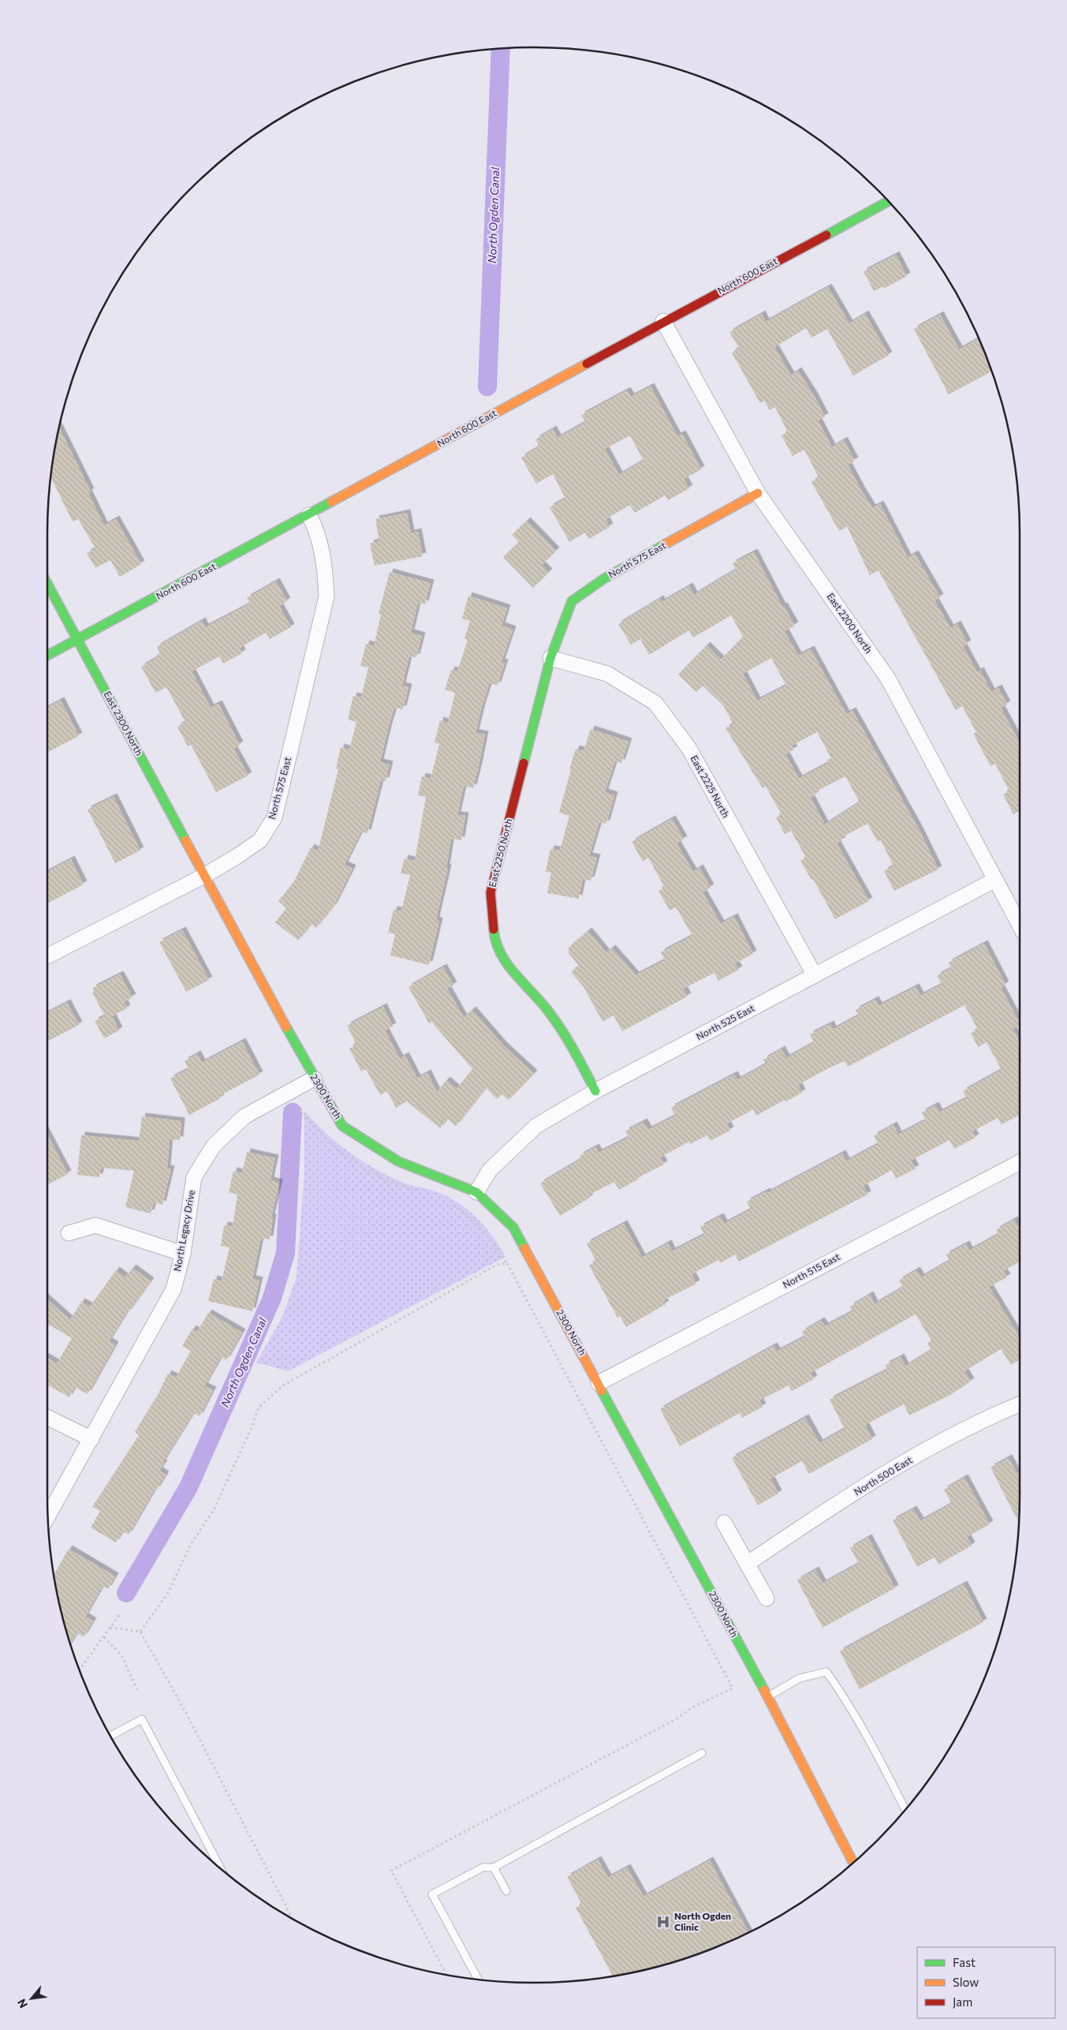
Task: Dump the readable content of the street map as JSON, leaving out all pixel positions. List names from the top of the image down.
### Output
{
  "streets": {
    "street": [
      "North 600 East",
      "North 575 East",
      "East 2200 North",
      "East 2300 North",
      "East 2225 North",
      "East 2250 North",
      "North 525 East",
      "2300 North",
      "North Legacy Drive",
      "North 515 East",
      "North 500 East"
    ]
  },
  "crossings": [
    ["North 600 East", "North 575 East"],
    ["North 600 East", "East 2200 North"],
    ["North 600 East", "East 2300 North"],
    ["North 575 East", "East 2200 North"],
    ["North 575 East", "East 2300 North"],
    ["North 575 East", "East 2225 North"],
    ["North 575 East", "East 2250 North"],
    ["North 575 East", "2300 North"],
    ["East 2200 North", "North 525 East"],
    ["East 2300 North", "2300 North"],
    ["East 2225 North", "East 2250 North"],
    ["East 2225 North", "North 525 East"],
    ["East 2250 North", "North 525 East"],
    ["North 525 East", "2300 North"],
    ["2300 North", "North Legacy Drive"],
    ["2300 North", "North 515 East"]
  ],
  "water": ["North Ogden Canal"],
  "places": {
    "hospital": ["North Ogden Clinic"]
  },
  "legend": ["Fast", "Slow", "Jam"],
  "north": "bottom left"
}
